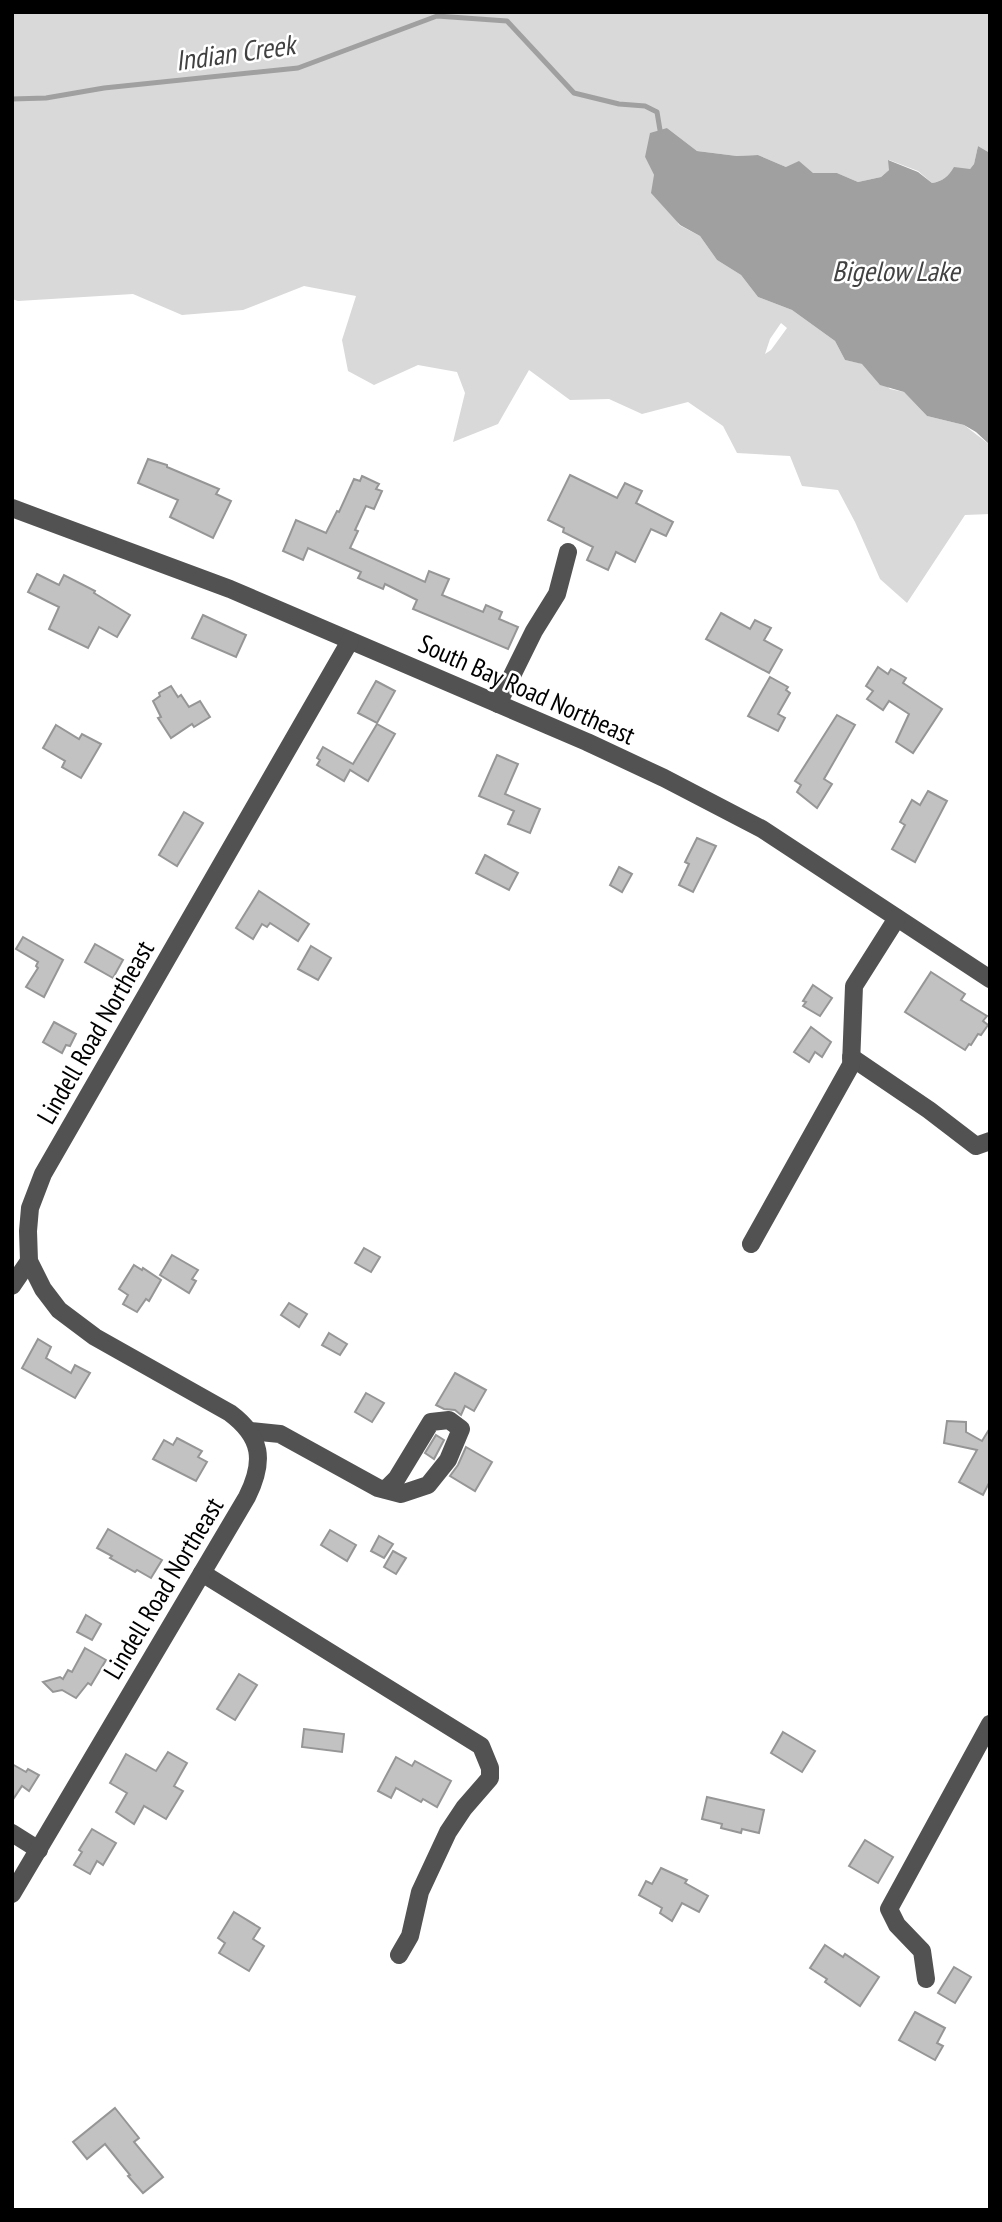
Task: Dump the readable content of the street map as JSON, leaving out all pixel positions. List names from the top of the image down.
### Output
{
  "streets": {
    "street": ["South Bay Road Northeast", "Lindell Road Northeast"]
  },
  "crossings": [
    ["South Bay Road Northeast", "Lindell Road Northeast"]
  ],
  "water": ["Indian Creek", "Bigelow Lake"]
}
